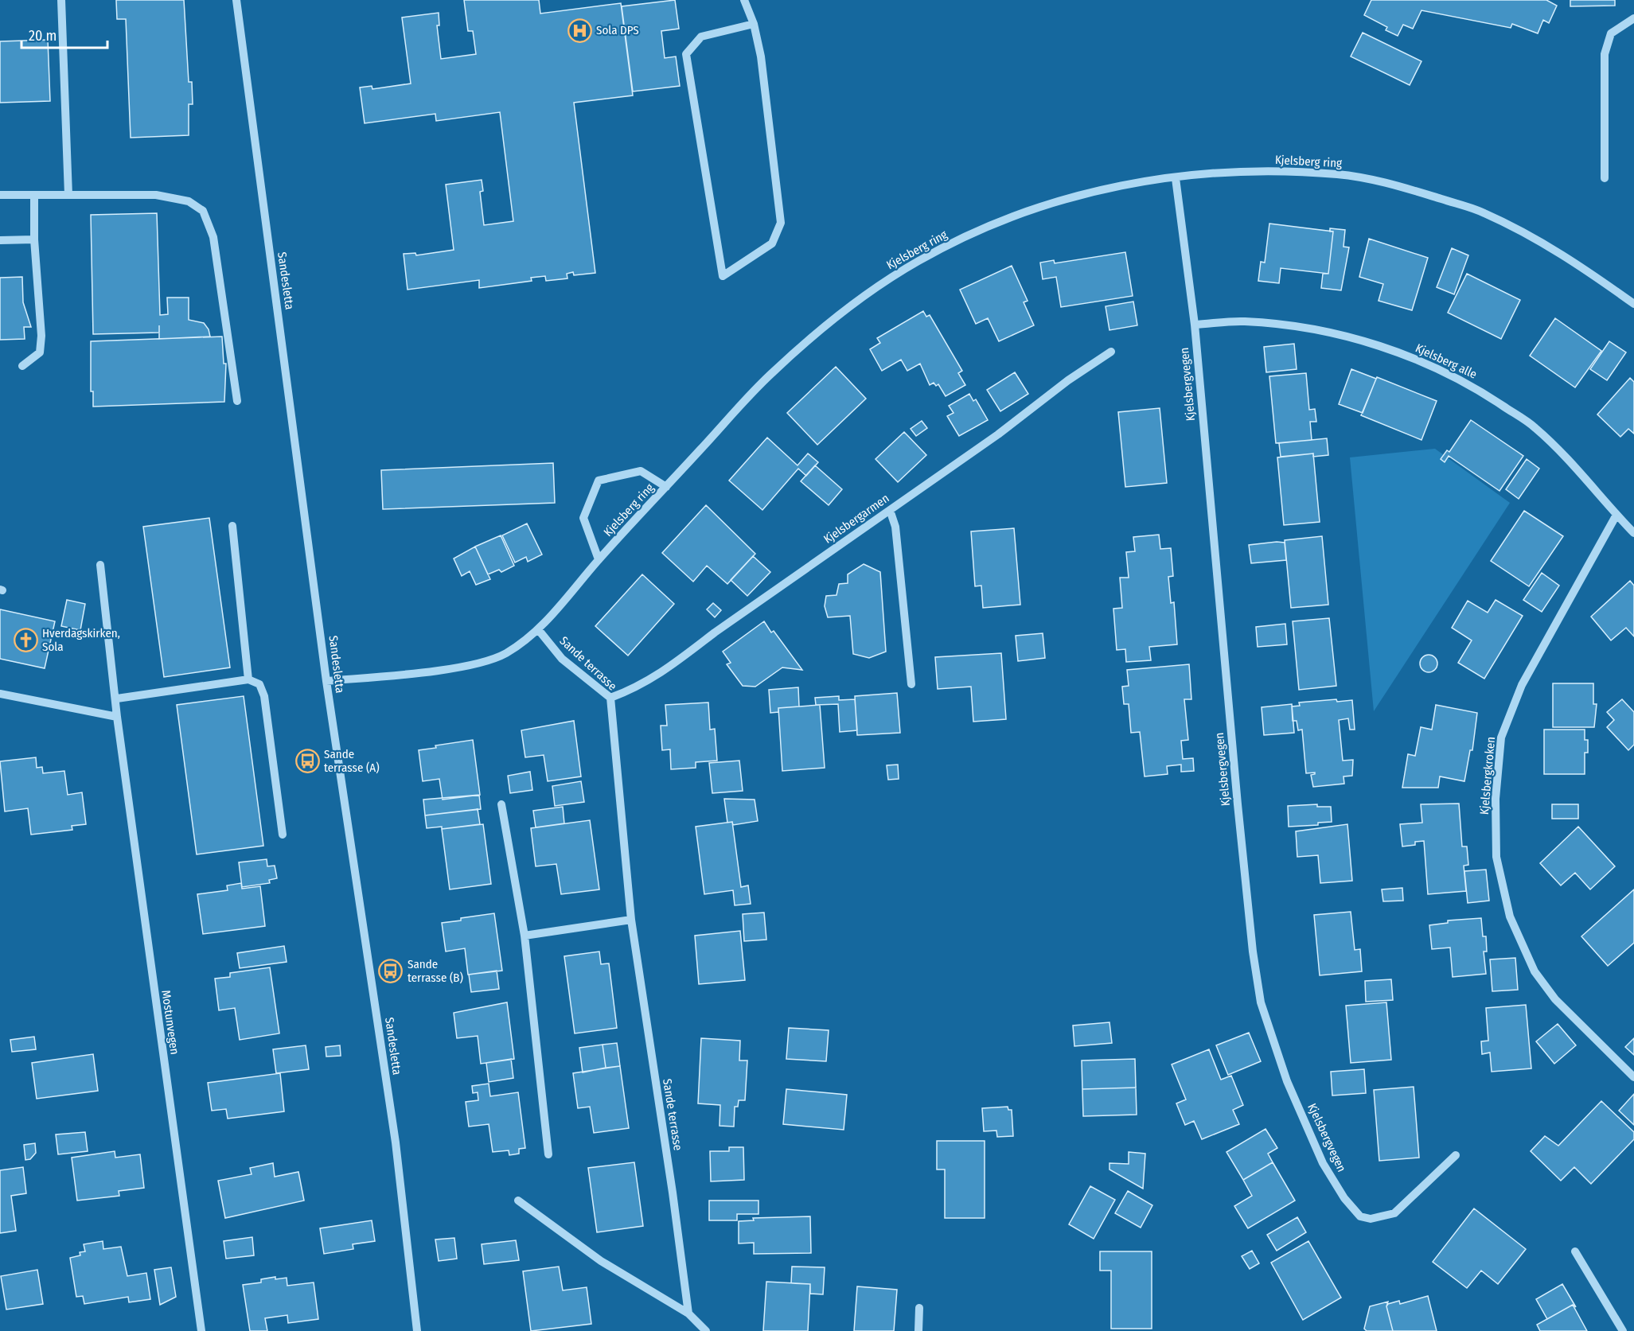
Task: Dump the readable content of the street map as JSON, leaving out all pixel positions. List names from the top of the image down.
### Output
{
  "streets": {
    "street": [
      "Kjelsberg ring",
      "Sandesletta",
      "Kjelsberg alle",
      "Kjelsbergvegen",
      "Kjelsbergarmen",
      "Sande terrasse",
      "Kjelsbergkroken",
      "Mostunvegen"
    ]
  },
  "crossings": [
    ["Kjelsberg ring", "Sandesletta"],
    ["Kjelsberg ring", "Kjelsbergvegen"],
    ["Kjelsberg ring", "Sande terrasse"],
    ["Kjelsberg alle", "Kjelsbergvegen"],
    ["Kjelsberg alle", "Kjelsbergkroken"],
    ["Kjelsbergarmen", "Sande terrasse"]
  ],
  "places": {
    "hospital": ["Sola DPS"],
    "church": ["Hverdagskirken, Sola"],
    "bus stop": ["Sande terrasse (A)", "Sande terrasse (B)"]
  },
  "scale_bar": "20 m"
}
